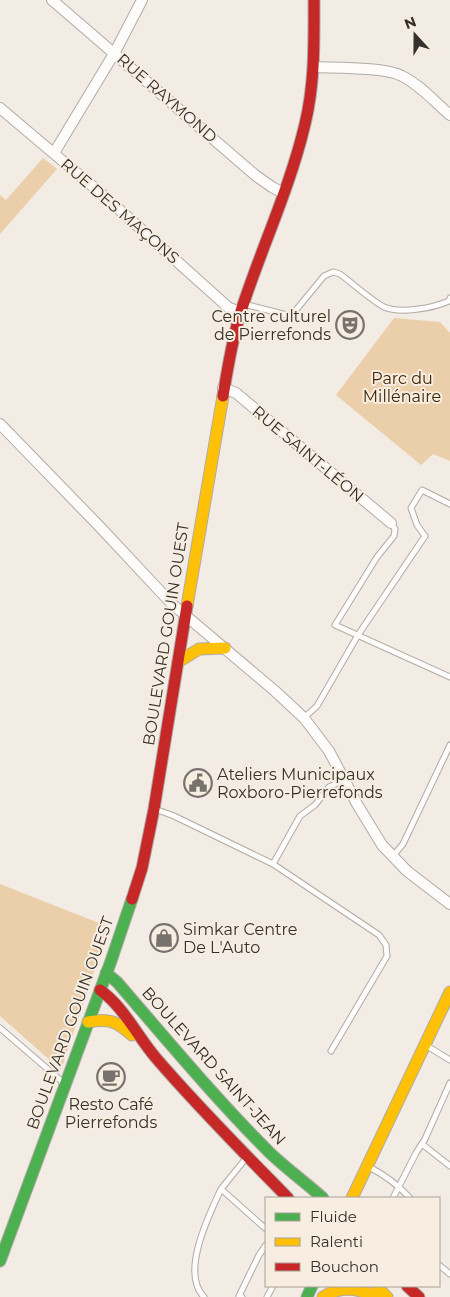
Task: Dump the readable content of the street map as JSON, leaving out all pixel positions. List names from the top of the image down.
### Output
{
  "streets": {
    "street": [
      "RUE RAYMOND",
      "RUE DES MAÇONS",
      "RUE SAINT-LÉON",
      "BOULEVARD GOUIN OUEST",
      "BOULEVARD SAINT-JEAN"
    ]
  },
  "crossings": [
    ["RUE RAYMOND", "BOULEVARD GOUIN OUEST"],
    ["RUE DES MAÇONS", "BOULEVARD GOUIN OUEST"],
    ["RUE SAINT-LÉON", "BOULEVARD GOUIN OUEST"],
    ["BOULEVARD GOUIN OUEST", "BOULEVARD SAINT-JEAN"]
  ],
  "parks": ["Parc du Millénaire"],
  "places": {
    "theatre": ["Centre culturel de Pierrefonds"],
    "public building": ["Ateliers Municipaux Roxboro-Pierrefonds"],
    "shop": ["Simkar Centre De L'Auto"],
    "cafe": ["Resto Café Pierrefonds"]
  },
  "legend": ["Fluide", "Ralenti", "Bouchon"],
  "north": "top"
}
